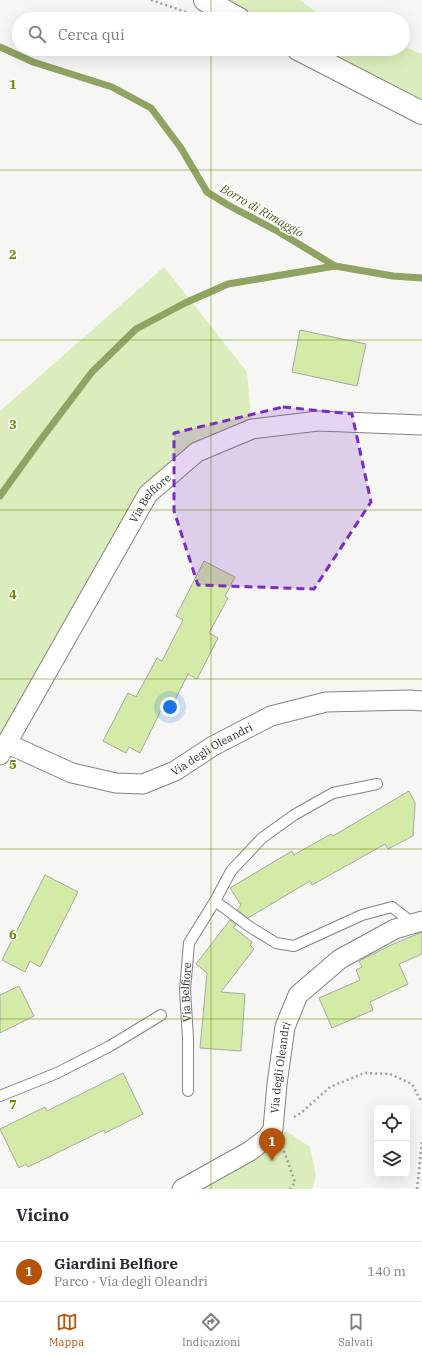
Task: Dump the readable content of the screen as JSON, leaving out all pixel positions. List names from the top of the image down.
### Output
{
  "streets": {
    "street": ["Via Belfiore", "Via degli Oleandri"]
  },
  "crossings": [
    ["Via Belfiore", "Via degli Oleandri"]
  ],
  "water": ["Borro di Rimaggio"],
  "page": {
    "search": "Cerca qui",
    "pins": "1",
    "heading": "Vicino",
    "list": [
      {
        "mark": "1",
        "name": "Giardini Belfiore",
        "note": "Parco · Via degli Oleandri",
        "value": "140 m"
      }
    ],
    "nav": ["Mappa", "Indicazioni", "Salvati"]
  },
  "grid": {
    "rows": [
      "1",
      "2",
      "3",
      "4",
      "5",
      "6",
      "7"
    ]
  }
}
